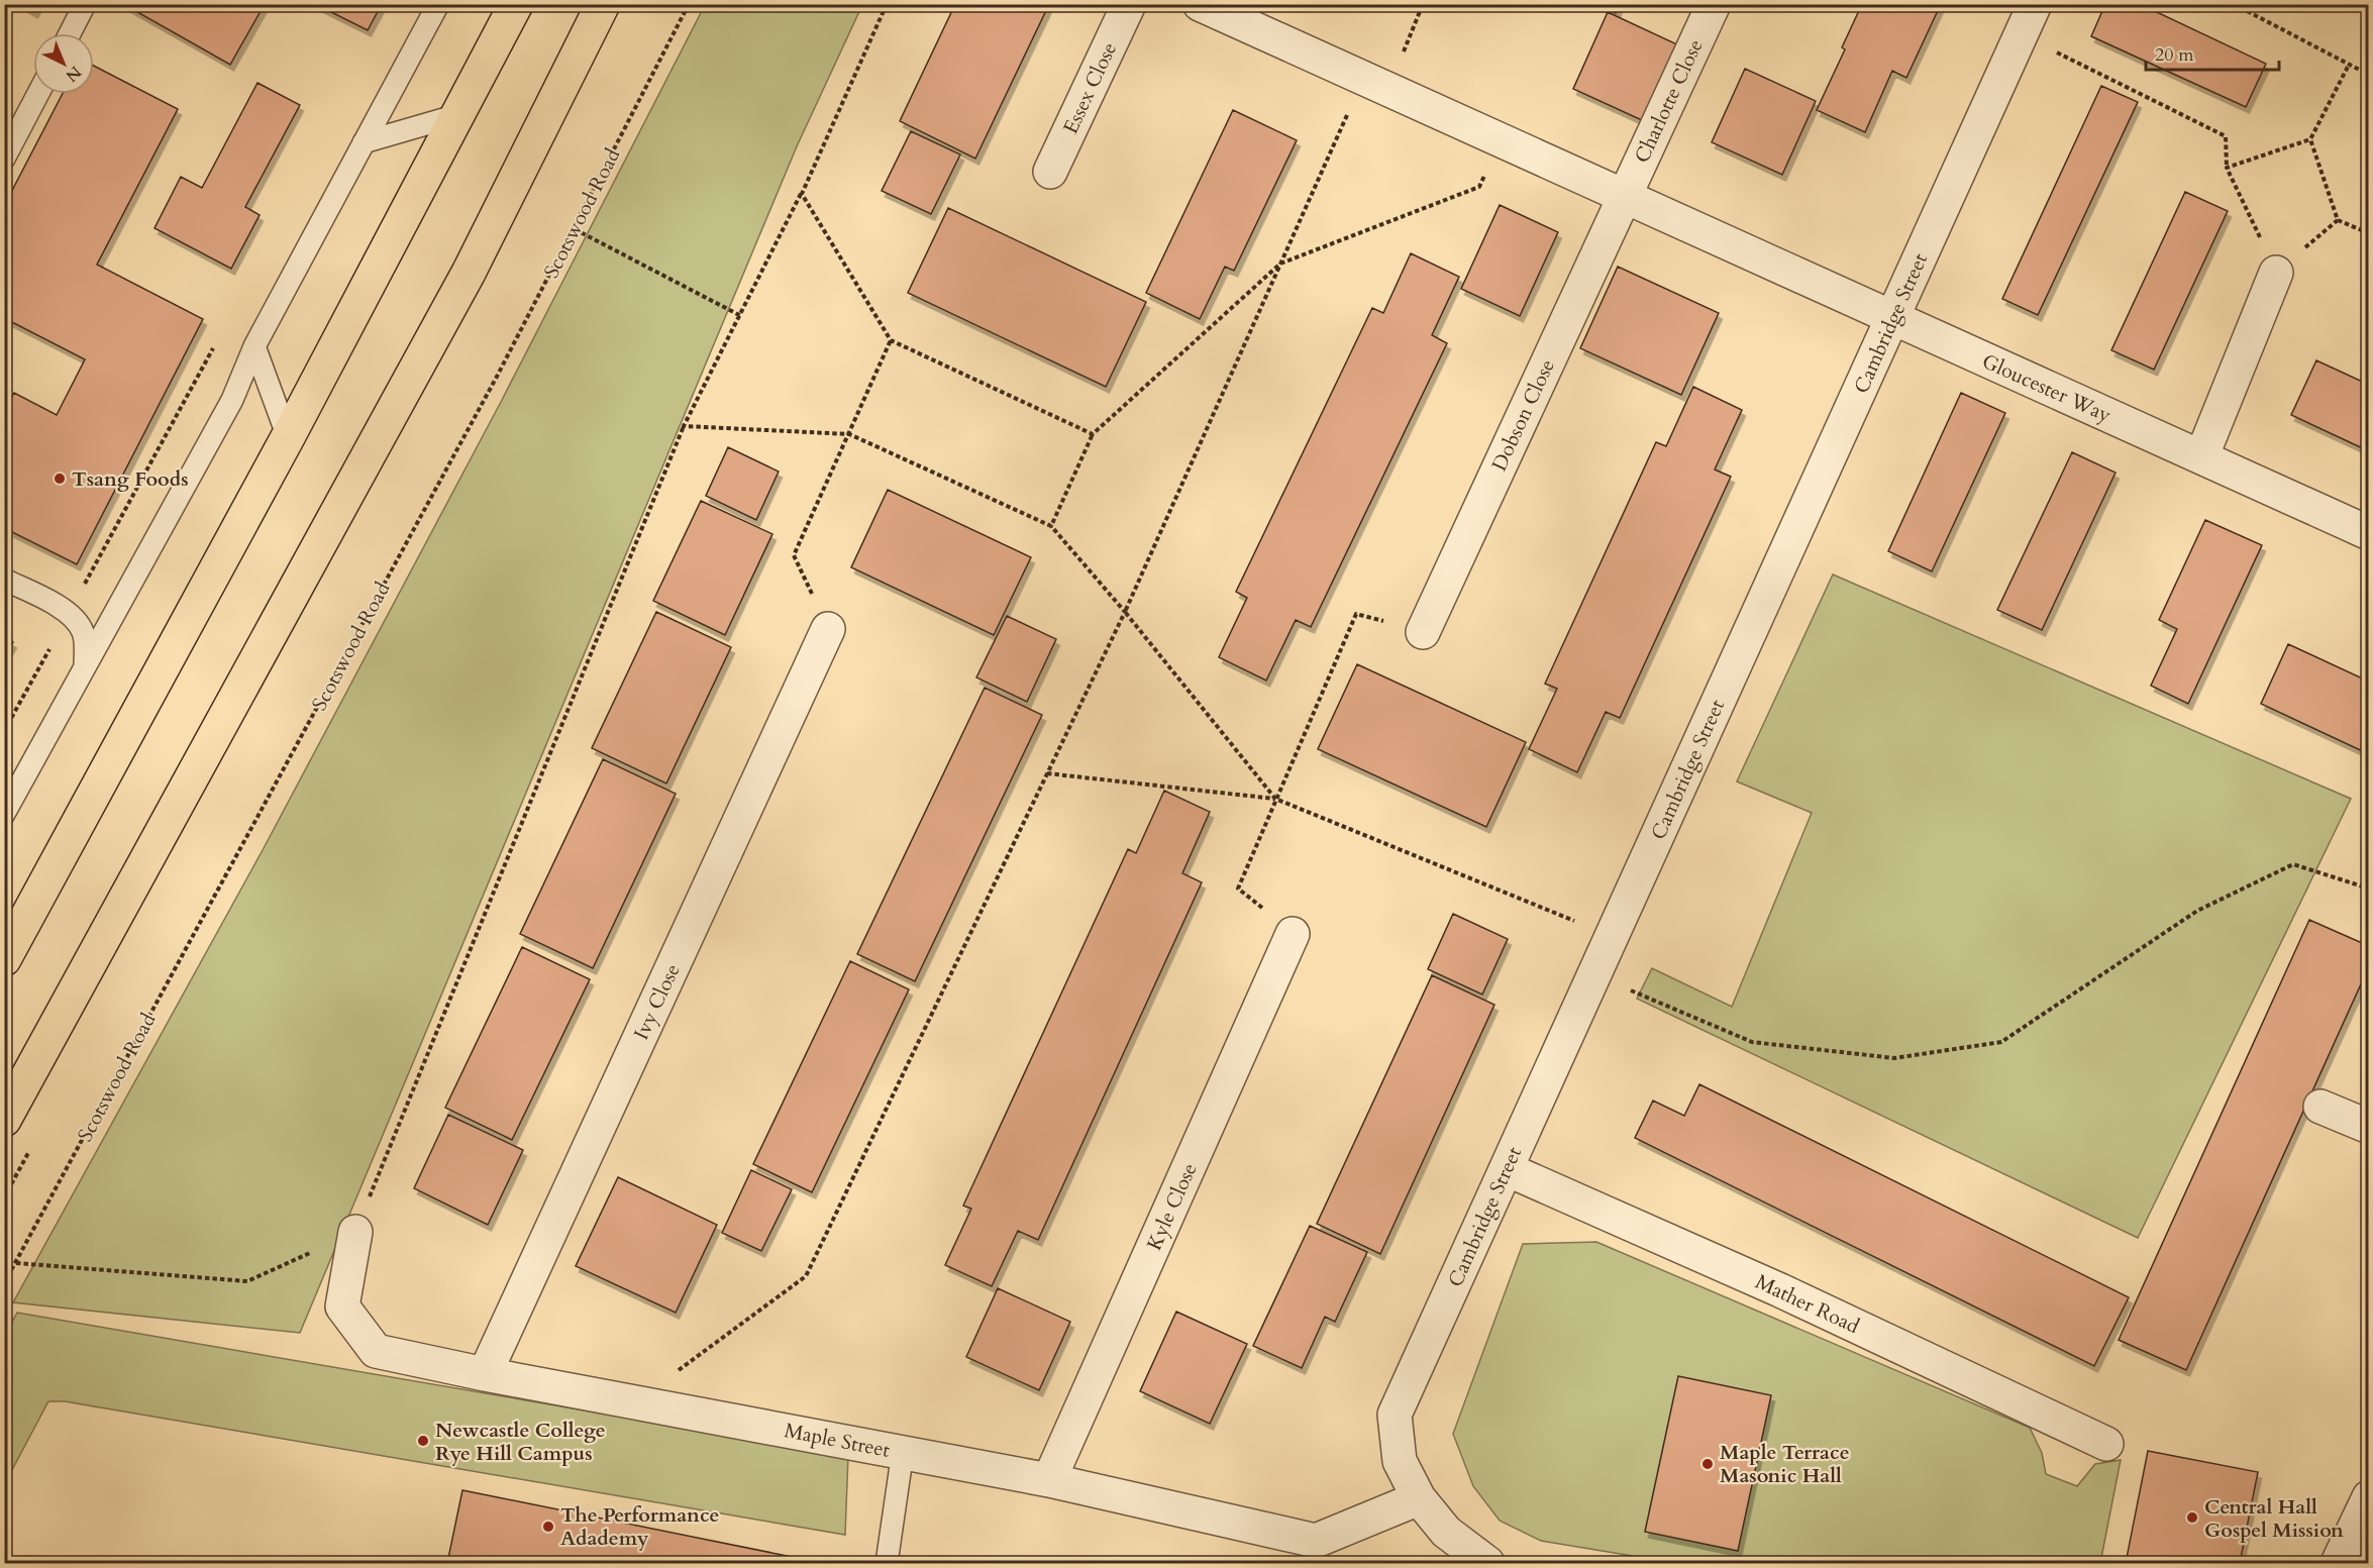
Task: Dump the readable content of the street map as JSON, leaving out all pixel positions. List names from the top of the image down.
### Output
{
  "streets": {
    "street": [
      "Essex Close",
      "Charlotte Close",
      "Cambridge Street",
      "Gloucester Way",
      "Dobson Close",
      "Ivy Close",
      "Kyle Close",
      "Mather Road",
      "Maple Street"
    ],
    "path": ["Scotswood Road"]
  },
  "crossings": [
    ["Charlotte Close", "Gloucester Way"],
    ["Charlotte Close", "Dobson Close"],
    ["Cambridge Street", "Gloucester Way"],
    ["Cambridge Street", "Mather Road"],
    ["Cambridge Street", "Maple Street"],
    ["Gloucester Way", "Dobson Close"],
    ["Ivy Close", "Maple Street"],
    ["Kyle Close", "Maple Street"]
  ],
  "places": [
    "Tsang Foods",
    "Newcastle College Rye Hill Campus",
    "Maple Terrace Masonic Hall",
    "Central Hall Gospel Mission",
    "The Performance Adademy"
  ],
  "scale_bar": "20 m",
  "north": "bottom right"
}
